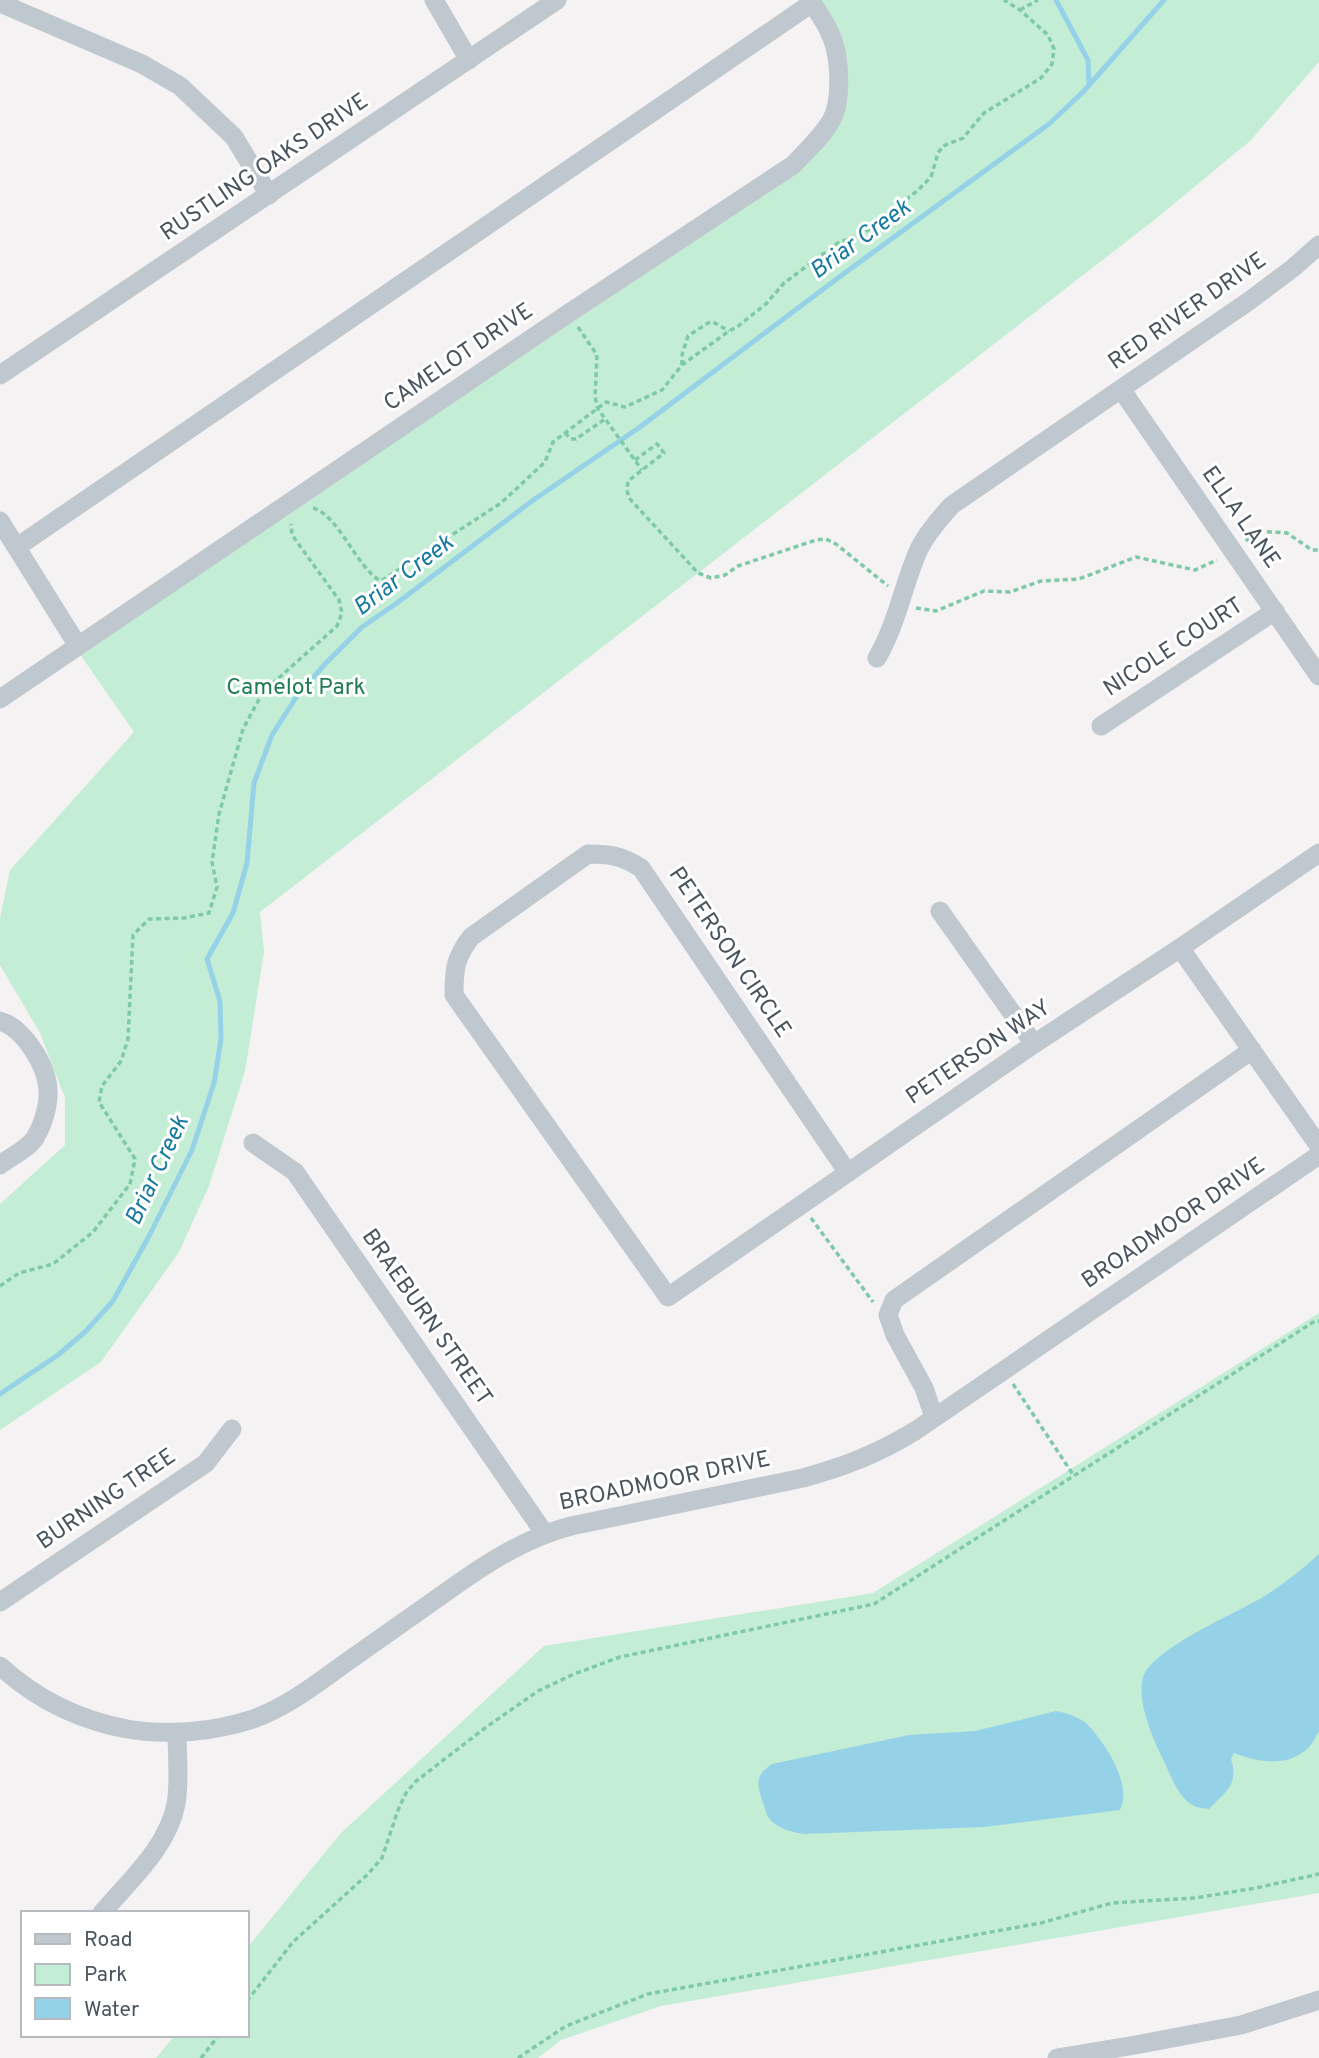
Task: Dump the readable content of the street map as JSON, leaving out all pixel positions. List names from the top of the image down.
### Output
{
  "streets": {
    "street": [
      "RUSTLING OAKS DRIVE",
      "RED RIVER DRIVE",
      "CAMELOT DRIVE",
      "ELLA LANE",
      "NICOLE COURT",
      "PETERSON CIRCLE",
      "PETERSON WAY",
      "BROADMOOR DRIVE",
      "BRAEBURN STREET",
      "BURNING TREE"
    ]
  },
  "crossings": [
    ["RED RIVER DRIVE", "ELLA LANE"],
    ["ELLA LANE", "NICOLE COURT"],
    ["PETERSON CIRCLE", "PETERSON WAY"],
    ["BROADMOOR DRIVE", "BRAEBURN STREET"]
  ],
  "water": ["Briar Creek"],
  "parks": ["Camelot Park"],
  "legend": ["Road", "Park", "Water"]
}
